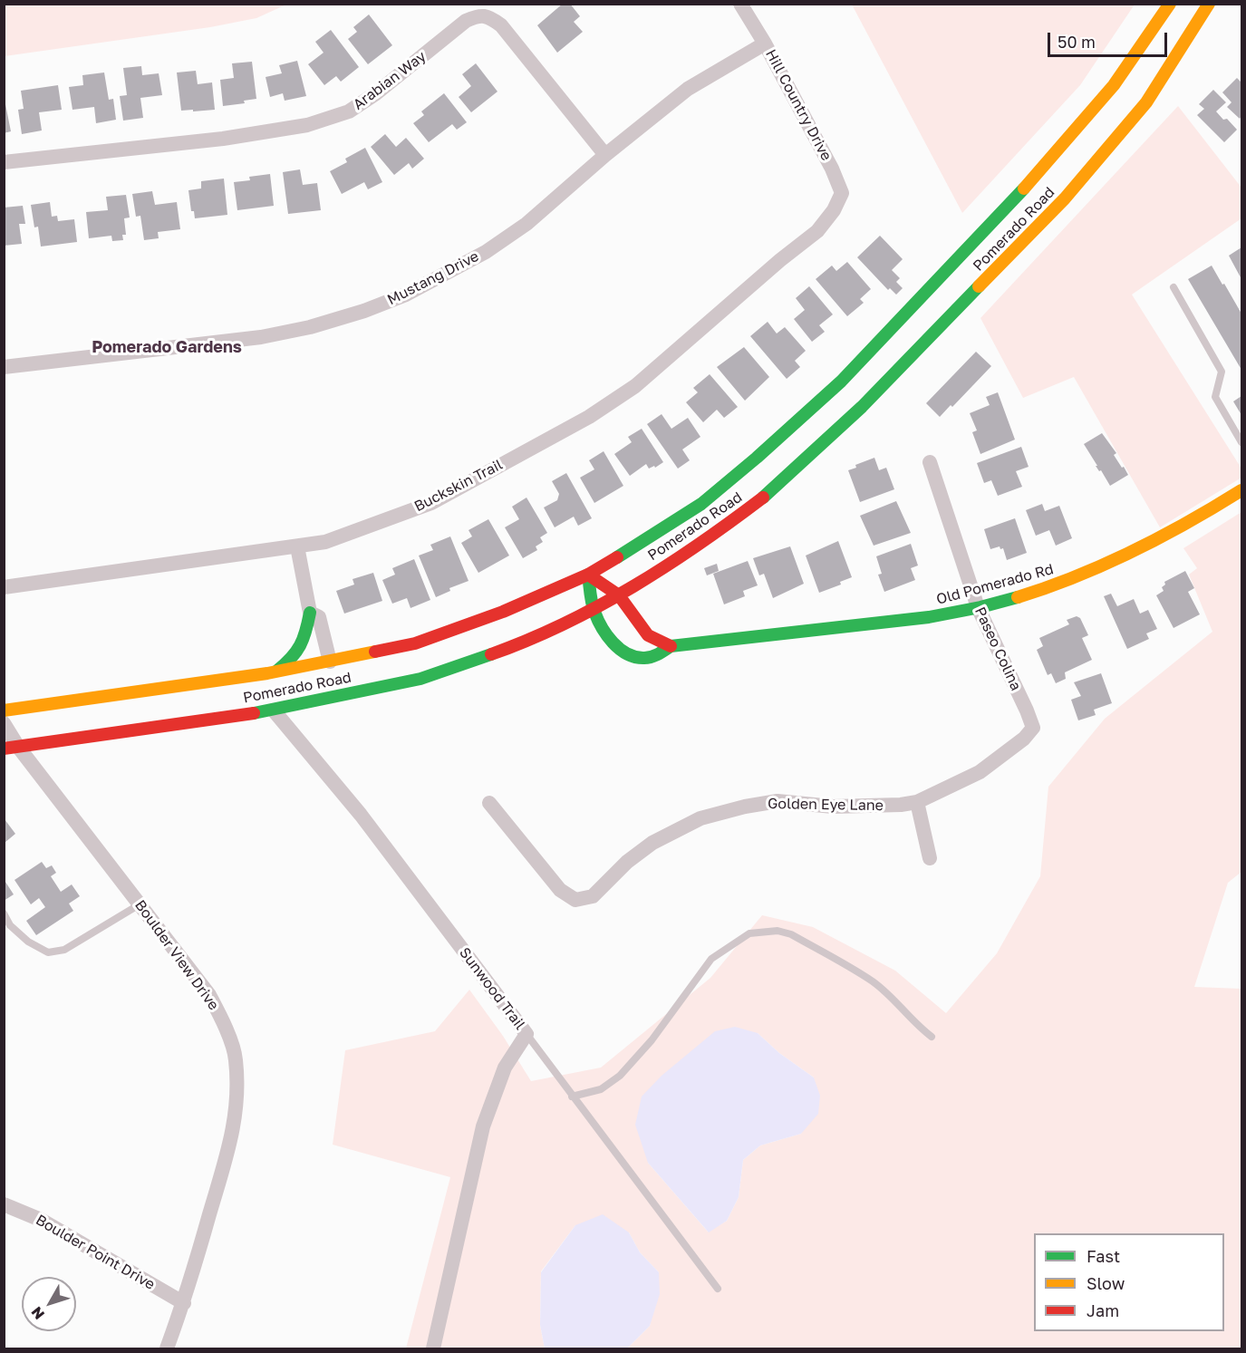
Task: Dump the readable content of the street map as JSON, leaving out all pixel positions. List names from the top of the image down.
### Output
{
  "streets": {
    "main road": ["Pomerado Road", "Old Pomerado Rd"],
    "street": [
      "Arabian Way",
      "Hill Country Drive",
      "Mustang Drive",
      "Buckskin Trail",
      "Paseo Colina",
      "Golden Eye Lane",
      "Boulder View Drive",
      "Sunwood Trail",
      "Boulder Point Drive"
    ]
  },
  "crossings": [
    ["Arabian Way", "Mustang Drive"],
    ["Hill Country Drive", "Mustang Drive"],
    ["Hill Country Drive", "Buckskin Trail"],
    ["Pomerado Road", "Old Pomerado Rd"],
    ["Pomerado Road", "Boulder View Drive"],
    ["Pomerado Road", "Sunwood Trail"],
    ["Old Pomerado Rd", "Paseo Colina"],
    ["Paseo Colina", "Golden Eye Lane"],
    ["Boulder View Drive", "Boulder Point Drive"]
  ],
  "districts": ["Pomerado Gardens"],
  "legend": ["Fast", "Slow", "Jam"],
  "scale_bar": "50 m",
  "north": "bottom left"
}
